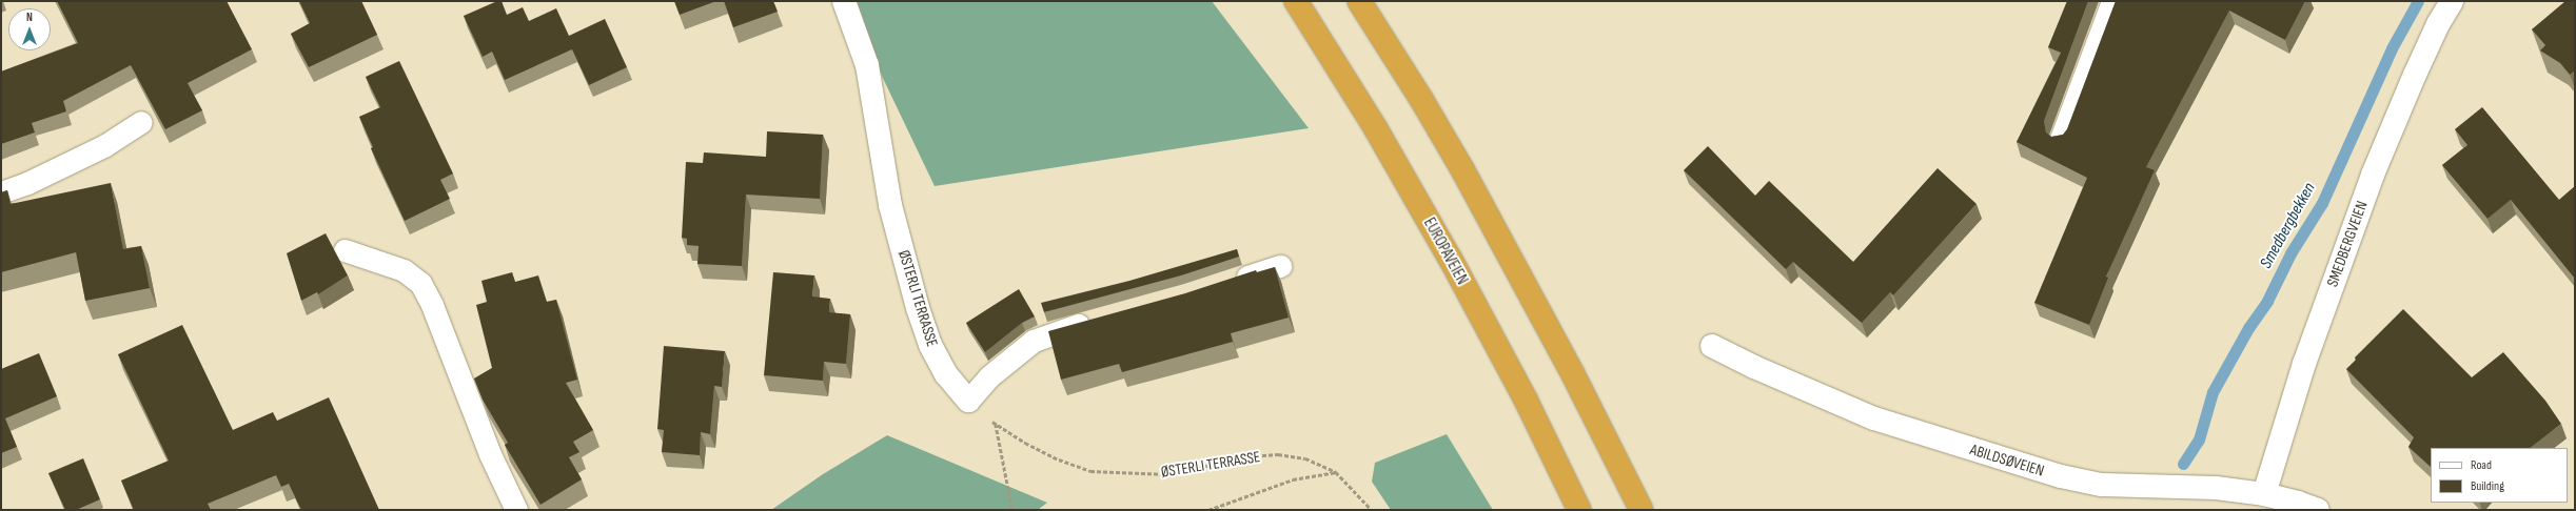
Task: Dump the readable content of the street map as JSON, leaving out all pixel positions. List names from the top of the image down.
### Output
{
  "streets": {
    "highway": ["EUROPAVEIEN"],
    "street": ["SMEDBERGVEIEN", "ØSTERLI TERRASSE", "ABILDSØVEIEN"]
  },
  "crossings": [
    ["SMEDBERGVEIEN", "ABILDSØVEIEN"]
  ],
  "water": ["Smedbergbekken"],
  "legend": ["Road", "Building"],
  "north": "top"
}
